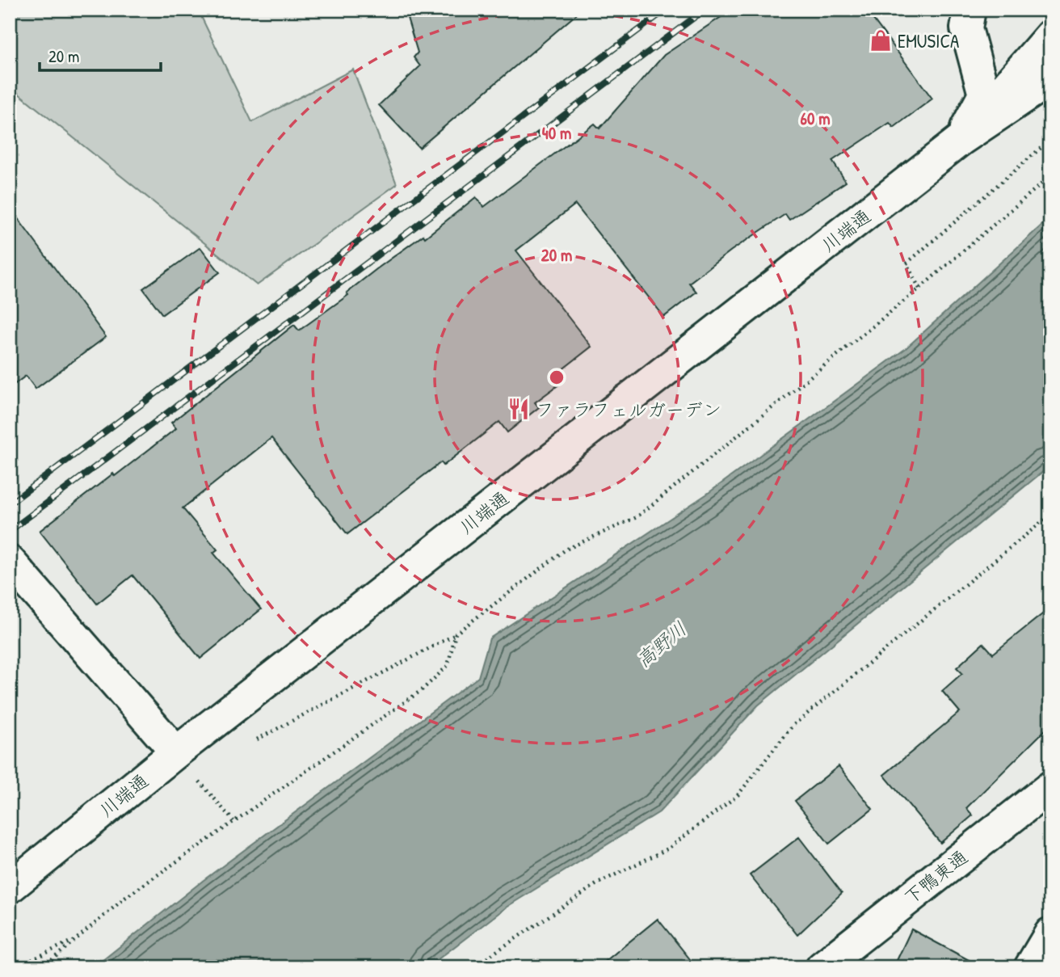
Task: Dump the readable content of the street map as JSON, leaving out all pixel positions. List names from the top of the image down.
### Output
{
  "streets": {
    "street": ["川端通", "下鴨東通"]
  },
  "water": ["高野川"],
  "places": {
    "shop": ["EMUSICA"],
    "restaurant": ["ファラフェルガーデン"]
  },
  "scale_bar": "20 m",
  "rings": ["60 m", "40 m", "20 m"]
}
